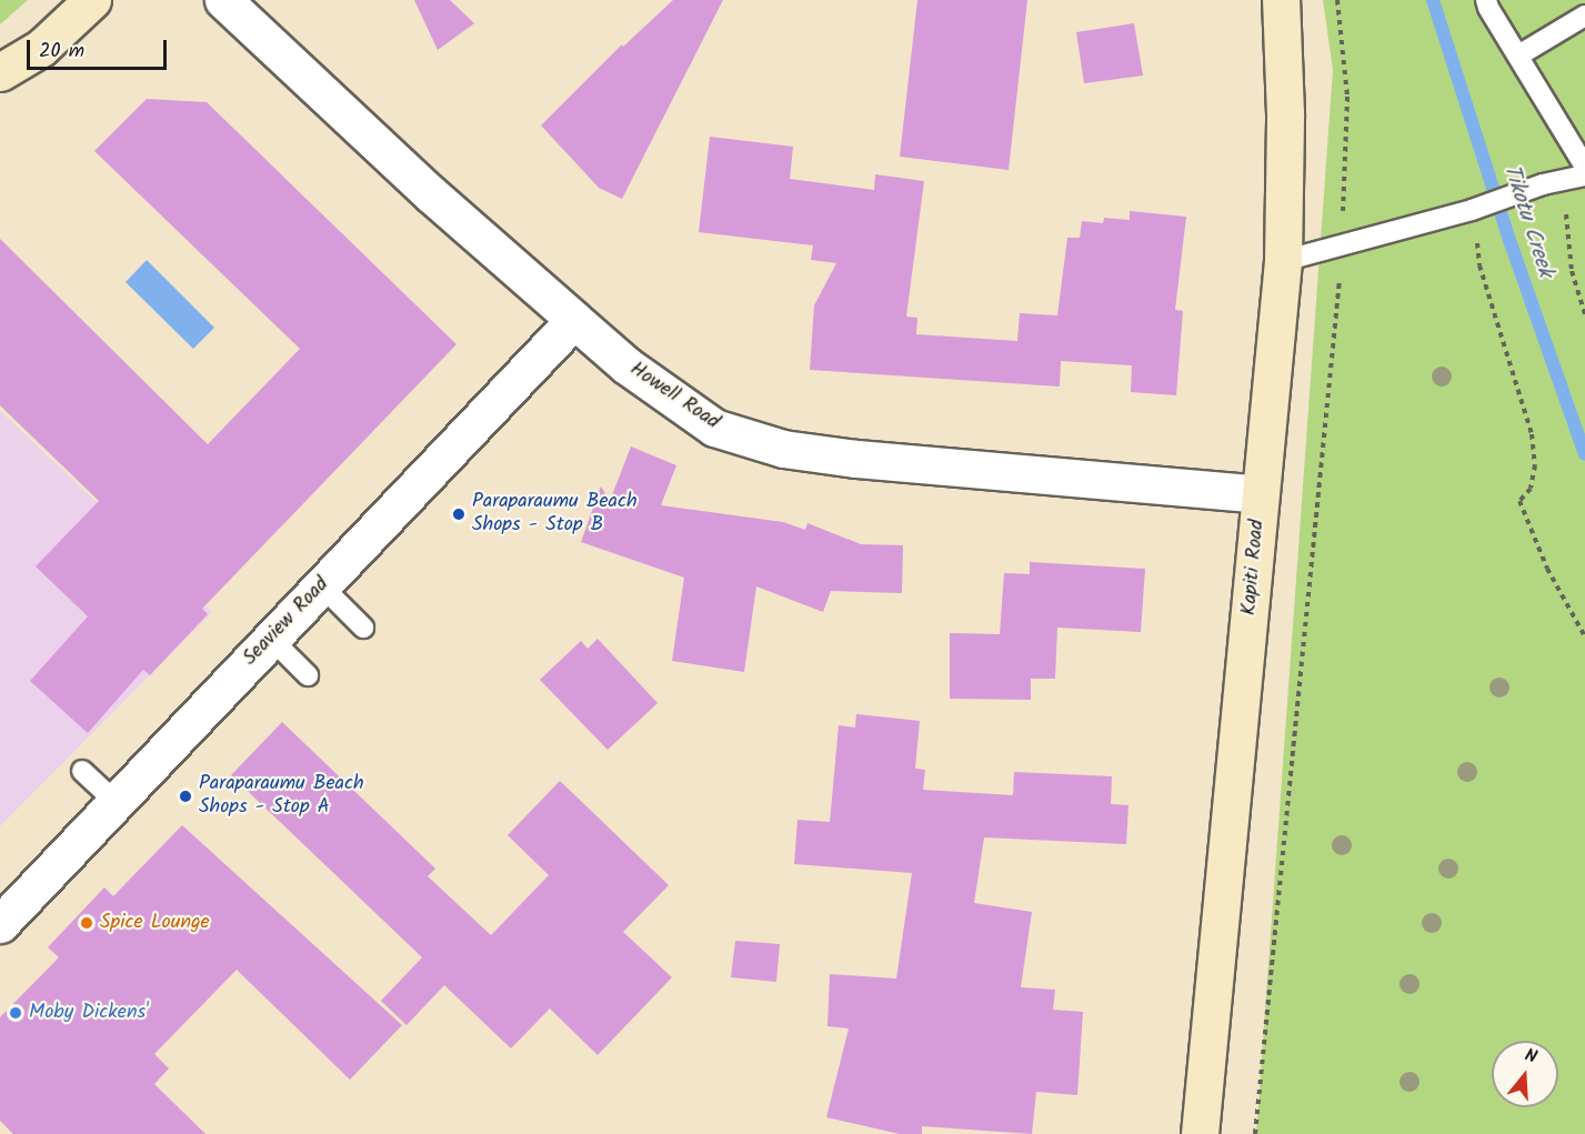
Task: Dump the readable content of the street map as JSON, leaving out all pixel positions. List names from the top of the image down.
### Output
{
  "streets": {
    "main road": ["Kapiti Road"],
    "street": ["Howell Road", "Seaview Road"]
  },
  "crossings": [
    ["Howell Road", "Kapiti Road"],
    ["Howell Road", "Seaview Road"]
  ],
  "water": ["Tikotu Creek"],
  "places": [
    "Paraparaumu Beach Shops - Stop B",
    "Paraparaumu Beach Shops - Stop A",
    "Spice Lounge",
    "Moby Dickens'"
  ],
  "scale_bar": "20 m",
  "north": "top"
}
